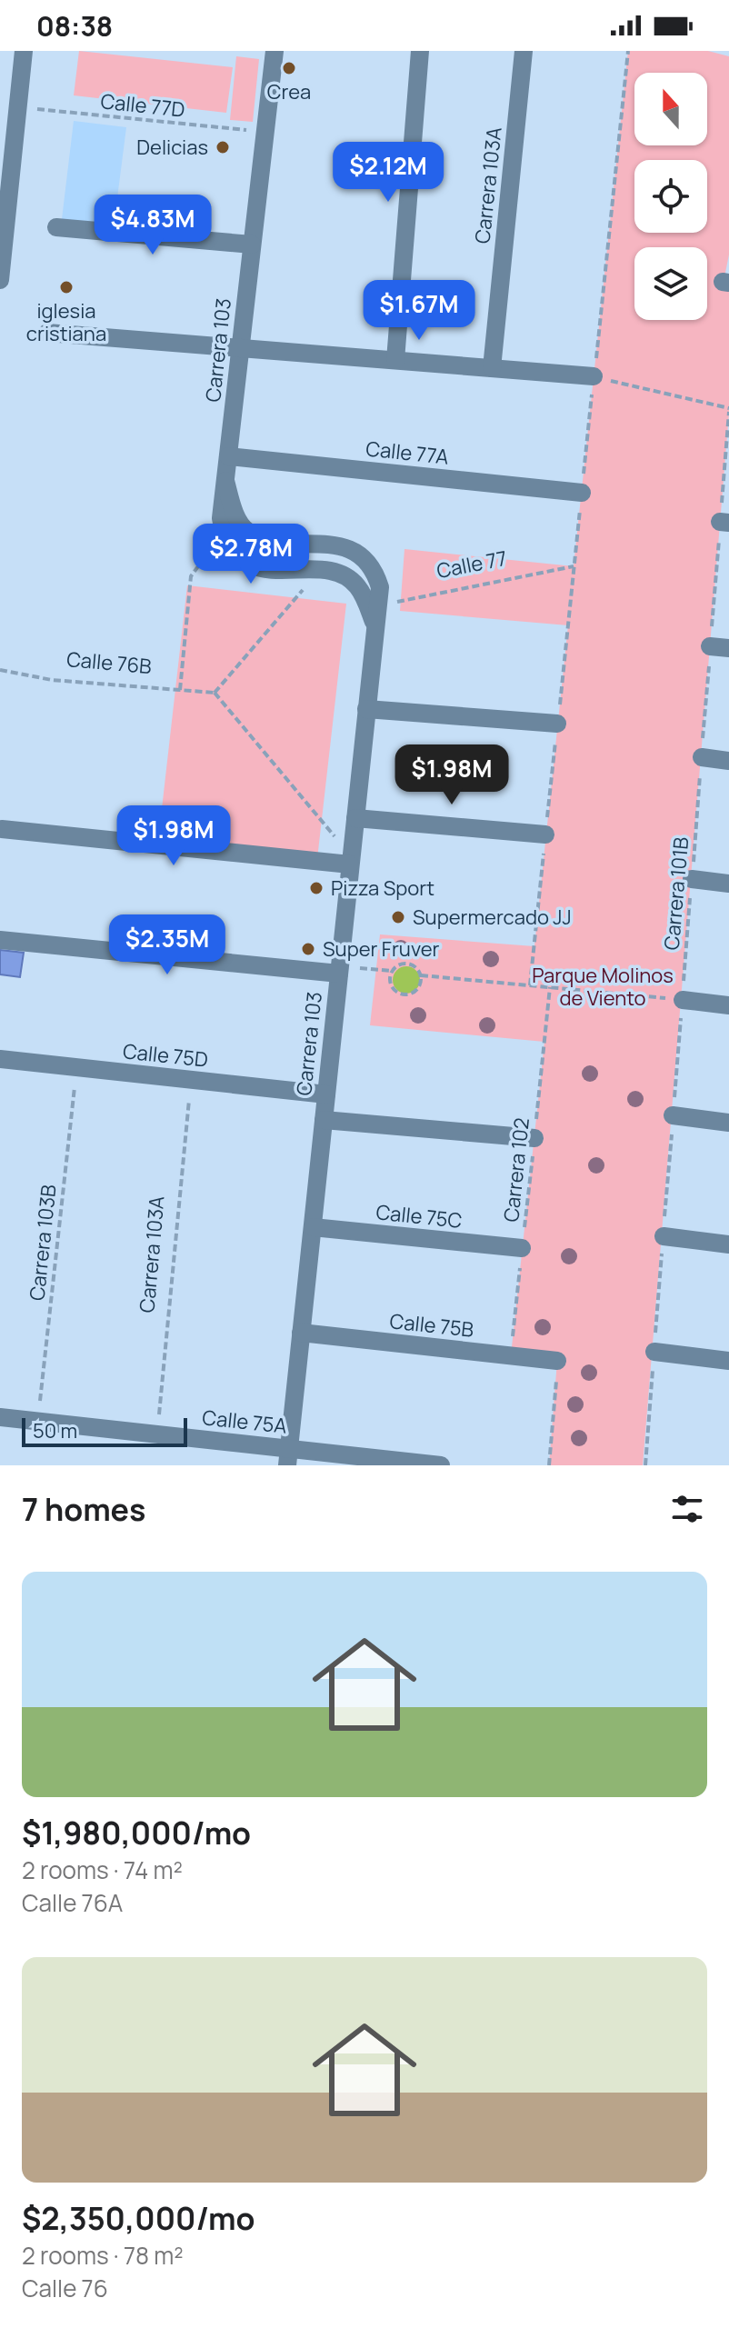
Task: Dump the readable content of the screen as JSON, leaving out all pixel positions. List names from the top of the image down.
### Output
{
  "streets": {
    "street": [
      "Carrera 103A",
      "Carrera 103",
      "Calle 77A",
      "Calle 75D",
      "Calle 75C",
      "Calle 75B",
      "Calle 75A"
    ],
    "path": [
      "Calle 77D",
      "Calle 77",
      "Calle 76B",
      "Carrera 101B",
      "Carrera 102",
      "Carrera 103B"
    ]
  },
  "crossings": [
    ["Calle 77D", "Carrera 103"],
    ["Carrera 103A", "Calle 75D"],
    ["Carrera 103A", "Calle 75A"],
    ["Carrera 103", "Calle 77A"],
    ["Carrera 103", "Calle 75D"],
    ["Carrera 103", "Calle 75C"],
    ["Carrera 103", "Calle 75B"],
    ["Carrera 103", "Calle 75A"],
    ["Calle 75D", "Carrera 103B"],
    ["Carrera 102", "Calle 75C"],
    ["Carrera 102", "Calle 75B"],
    ["Carrera 103B", "Calle 75A"]
  ],
  "parks": ["Parque Molinos de Viento"],
  "places": [
    "Crea",
    "Delicias",
    "iglesia cristiana",
    "Pizza Sport",
    "Supermercado JJ",
    "Super Fruver"
  ],
  "scale_bar": "50 m",
  "north": "top",
  "page": {
    "status": "08:38",
    "price": [
      "$2.12M",
      "$4.83M",
      "$1.67M",
      "$2.78M",
      "$1.98M",
      "$1.98M",
      "$2.35M"
    ],
    "scale": "50 m",
    "heading": "7 homes",
    "list": [
      {
        "name": "$1,980,000/mo",
        "note": "2 rooms · 74 m² · Calle 76A"
      },
      {
        "name": "$2,350,000/mo",
        "note": "2 rooms · 78 m² · Calle 76"
      }
    ]
  }
}
